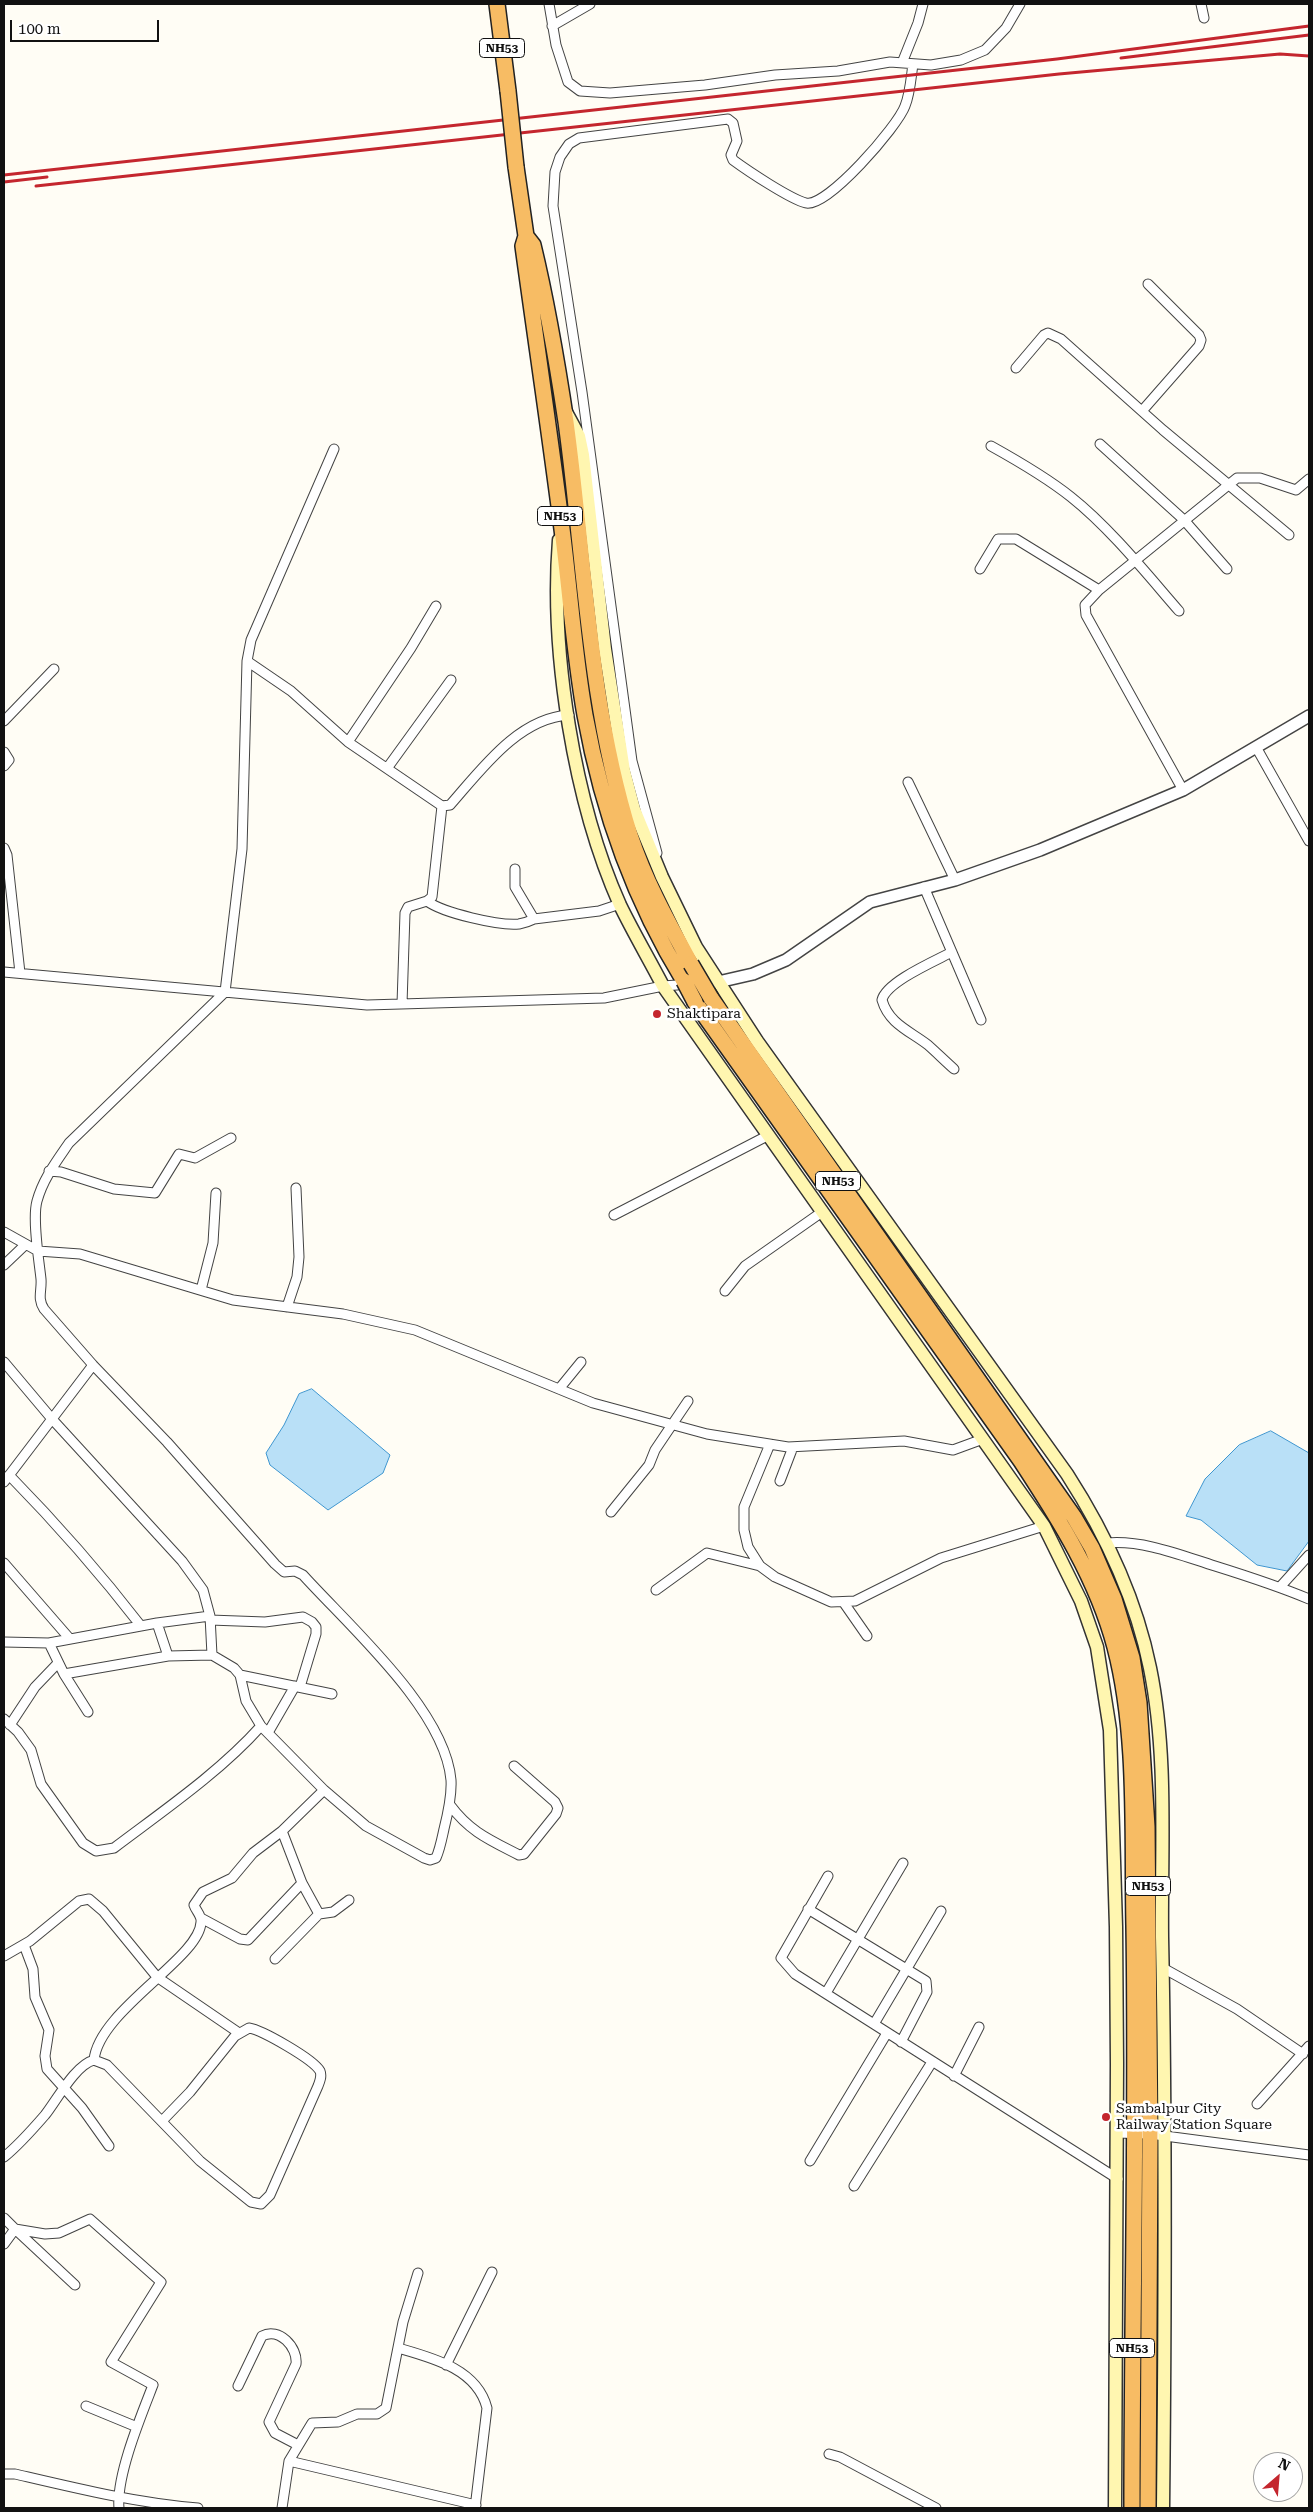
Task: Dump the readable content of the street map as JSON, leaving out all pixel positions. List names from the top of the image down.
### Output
{
  "streets": {
    "highway": ["NH53"]
  },
  "places": ["Shaktipara", "Sambalpur City Railway Station Square"],
  "scale_bar": "100 m",
  "north": "top right"
}
